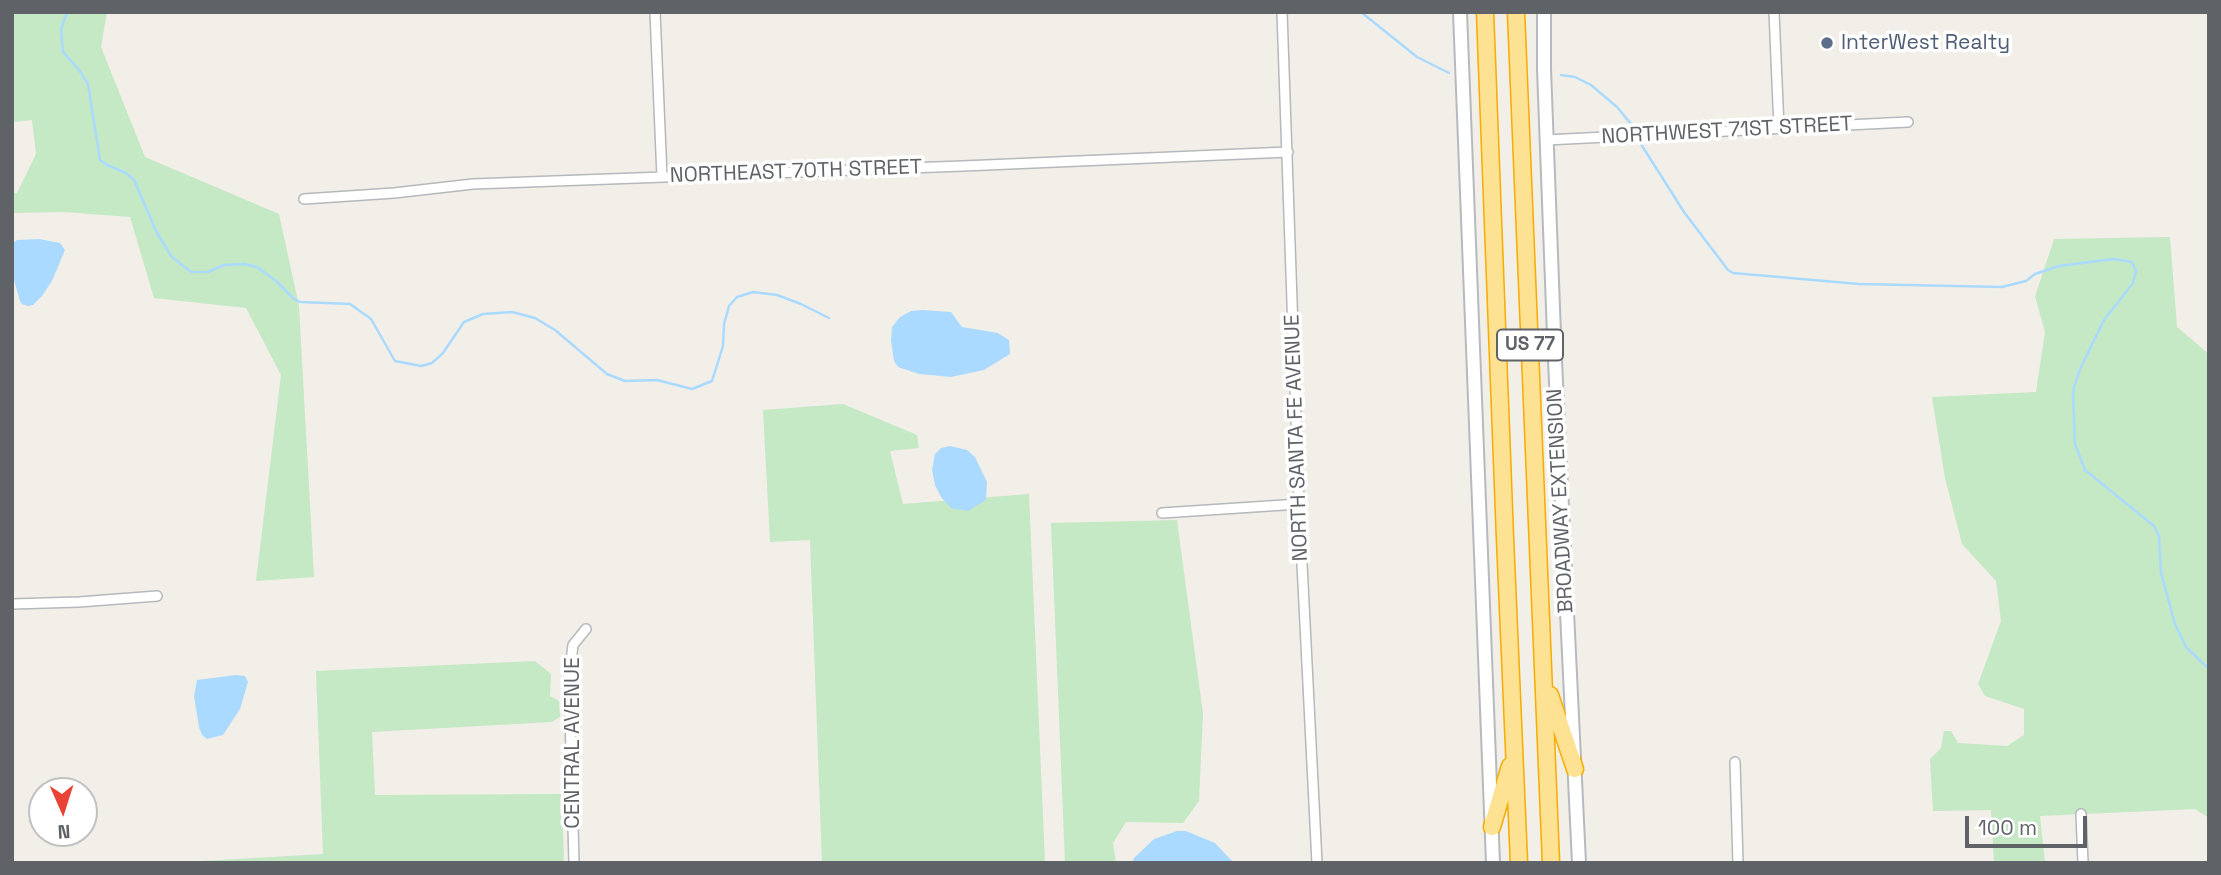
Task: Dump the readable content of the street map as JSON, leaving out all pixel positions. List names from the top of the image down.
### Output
{
  "streets": {
    "highway": ["US 77", "BROADWAY EXTENSION"],
    "street": [
      "NORTHWEST 71ST STREET",
      "NORTHEAST 70TH STREET",
      "NORTH SANTA FE AVENUE",
      "CENTRAL AVENUE"
    ]
  },
  "crossings": [
    ["NORTHWEST 71ST STREET", "BROADWAY EXTENSION"],
    ["NORTHEAST 70TH STREET", "NORTH SANTA FE AVENUE"]
  ],
  "places": ["InterWest Realty"],
  "scale_bar": "100 m",
  "north": "bottom"
}
